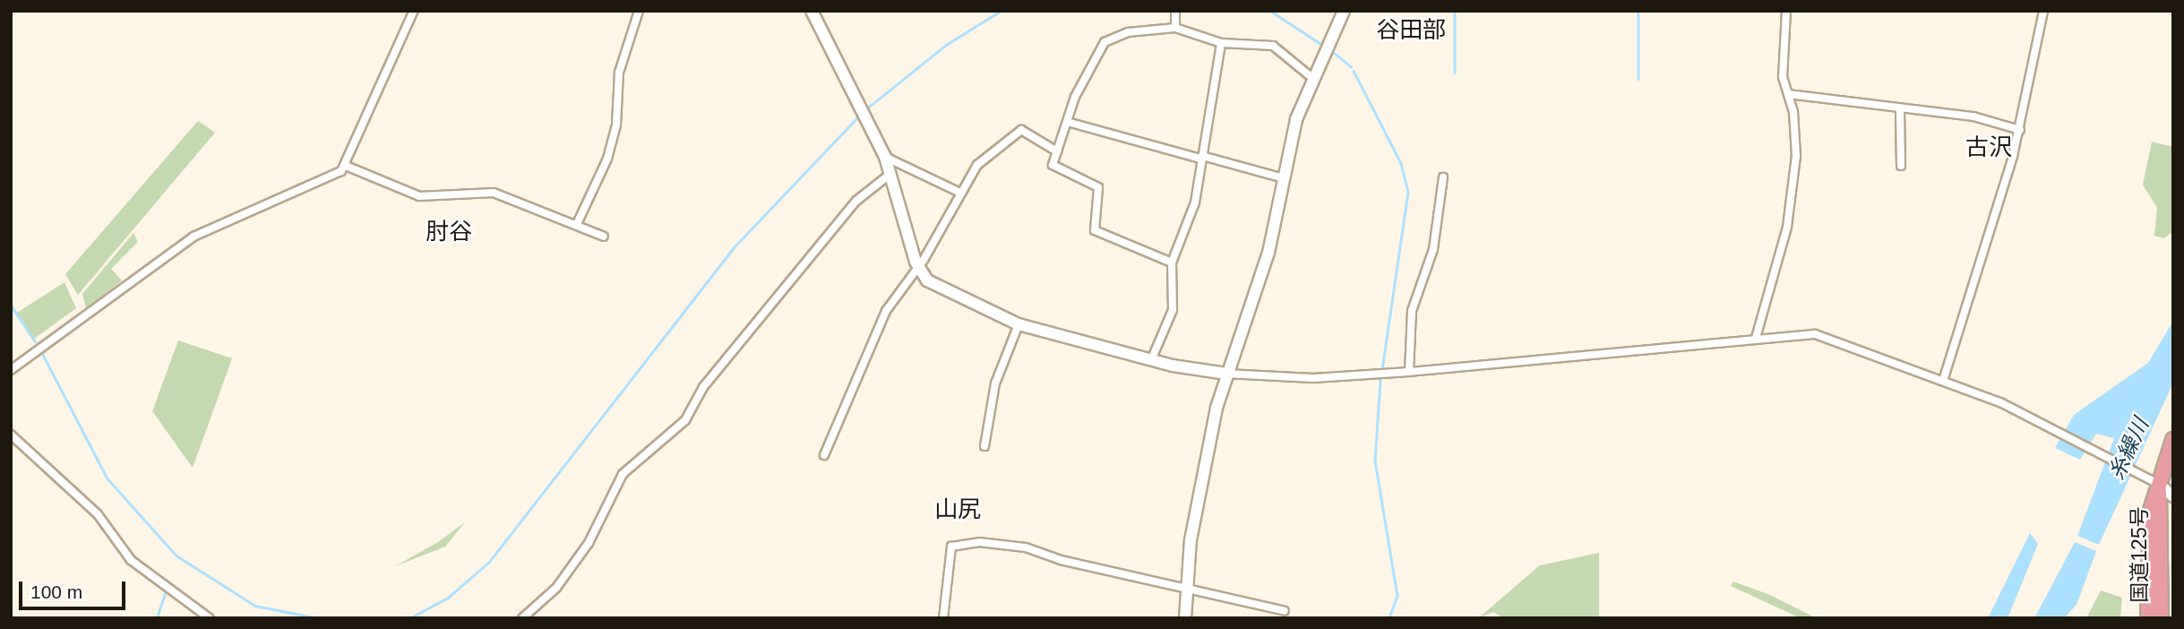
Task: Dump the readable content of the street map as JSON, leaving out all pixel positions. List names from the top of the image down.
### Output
{
  "streets": {
    "highway": ["国道125号"]
  },
  "districts": [
    "谷田部",
    "古沢",
    "肘谷",
    "山尻"
  ],
  "water": ["糸繰川"],
  "scale_bar": "100 m"
}
